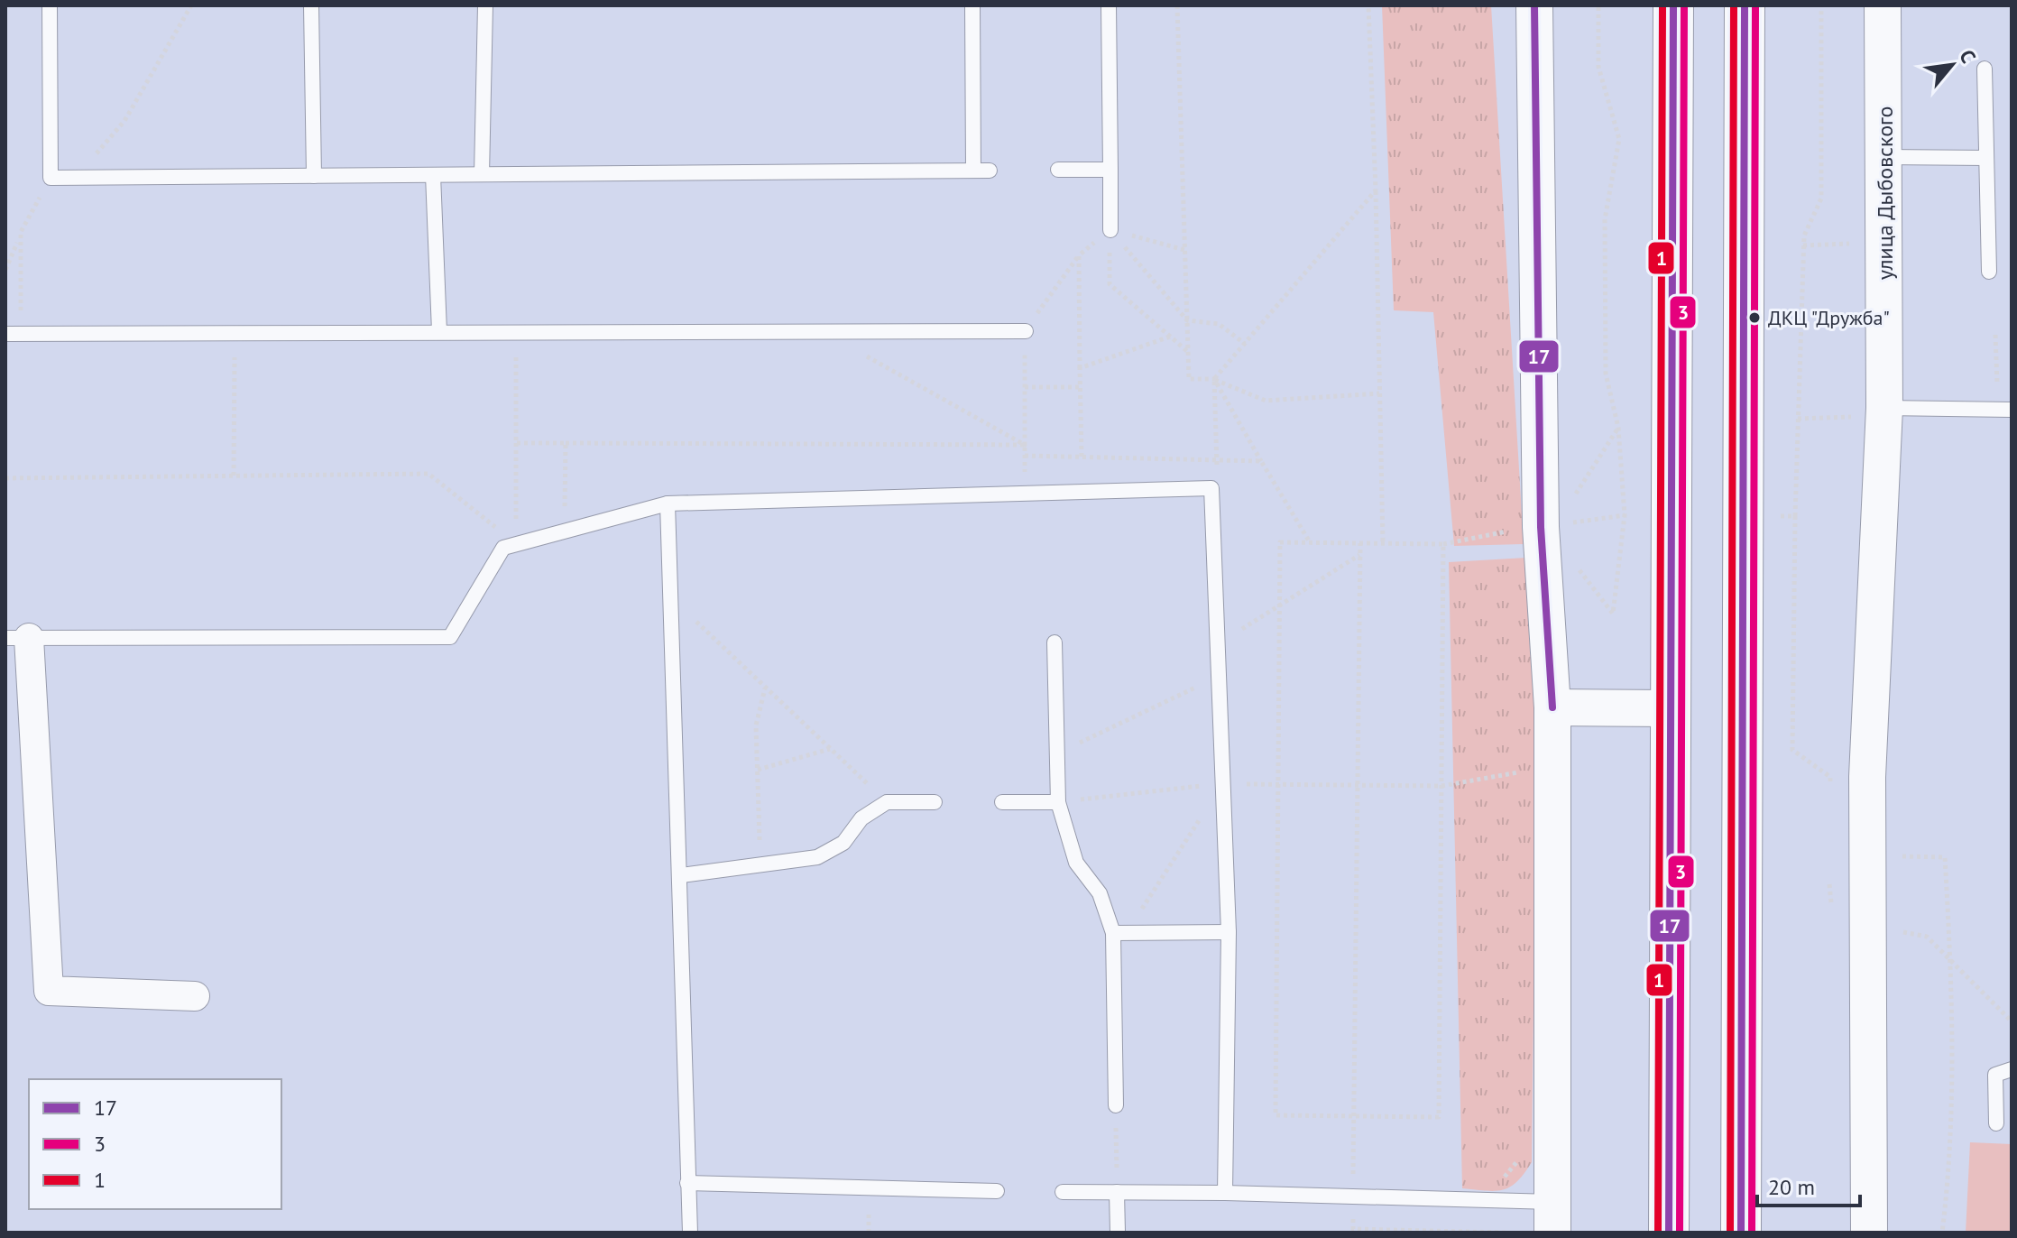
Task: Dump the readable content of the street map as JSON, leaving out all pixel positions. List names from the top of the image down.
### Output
{
  "streets": {
    "street": ["улица Дыбовского"]
  },
  "places": ["ДКЦ \"Дружба\""],
  "lines": ["transit line 17", "transit line 3", "transit line 1"],
  "legend": ["17", "3", "1"],
  "scale_bar": "20 m",
  "north": "top right"
}
